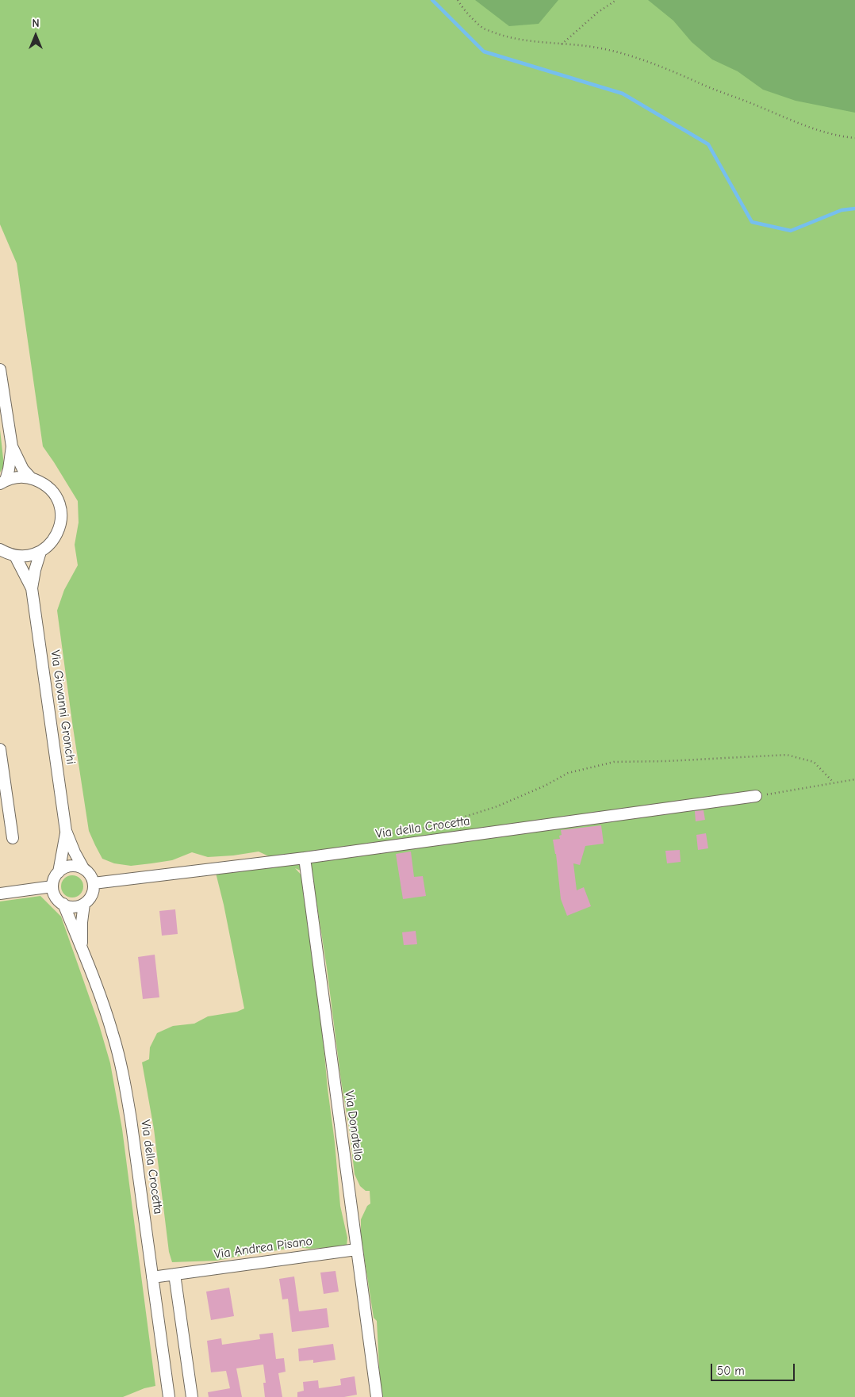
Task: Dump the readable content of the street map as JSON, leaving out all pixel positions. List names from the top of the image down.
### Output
{
  "streets": {
    "street": [
      "Via Giovanni Gronchi",
      "Via della Crocetta",
      "Via Donatello",
      "Via Andrea Pisano"
    ]
  },
  "crossings": [
    ["Via Giovanni Gronchi", "Via della Crocetta"],
    ["Via della Crocetta", "Via Donatello"],
    ["Via della Crocetta", "Via Andrea Pisano"],
    ["Via Donatello", "Via Andrea Pisano"]
  ],
  "scale_bar": "50 m",
  "north": "top"
}
